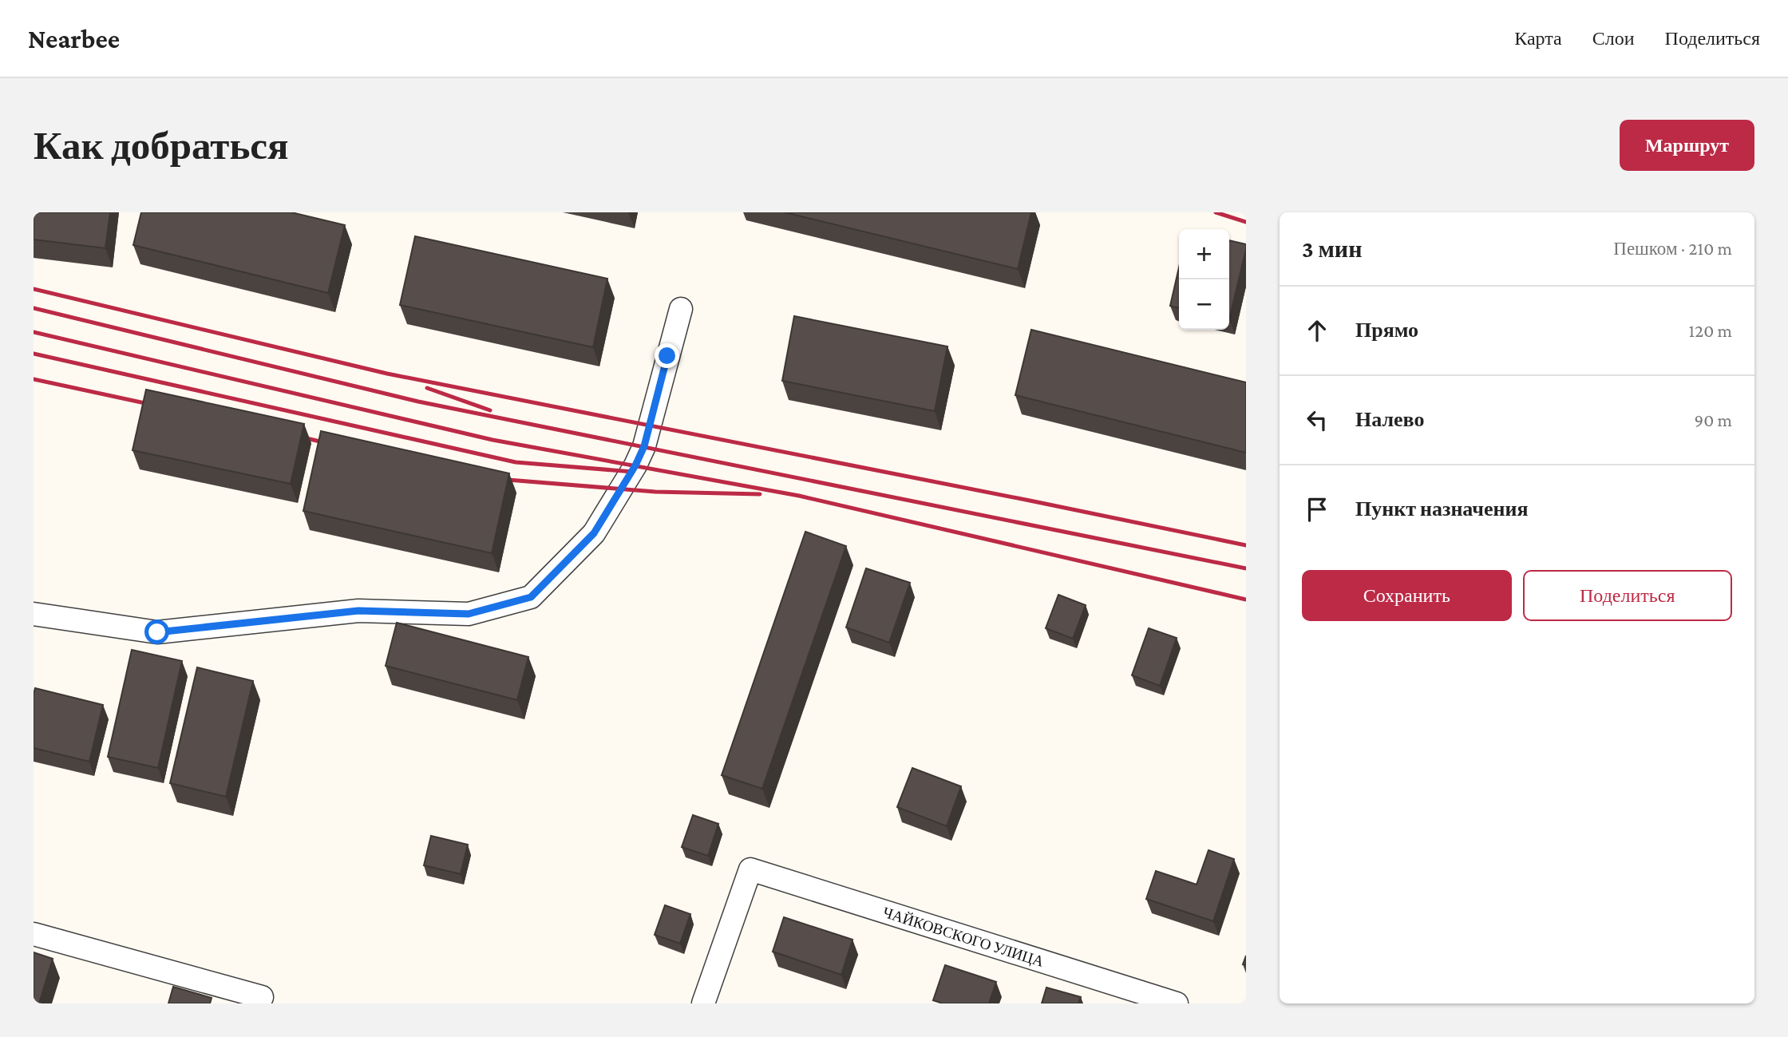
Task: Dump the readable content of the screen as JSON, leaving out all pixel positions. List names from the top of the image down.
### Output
{
  "streets": {
    "street": ["ЧАЙКОВСКОГО УЛИЦА"]
  },
  "page": {
    "header": "Nearbee",
    "nav": ["Карта", "Слои", "Поделиться"],
    "buttons": [
      "Маршрут",
      ["Сохранить", "Поделиться"]
    ],
    "title": "Как добраться",
    "heading": ["3 мин", "Пешком · 210 m"],
    "map_buttons": ["+", "−"],
    "list": [
      ["Прямо", "120 m"],
      ["Налево", "90 m"],
      "Пункт назначения"
    ]
  }
}
